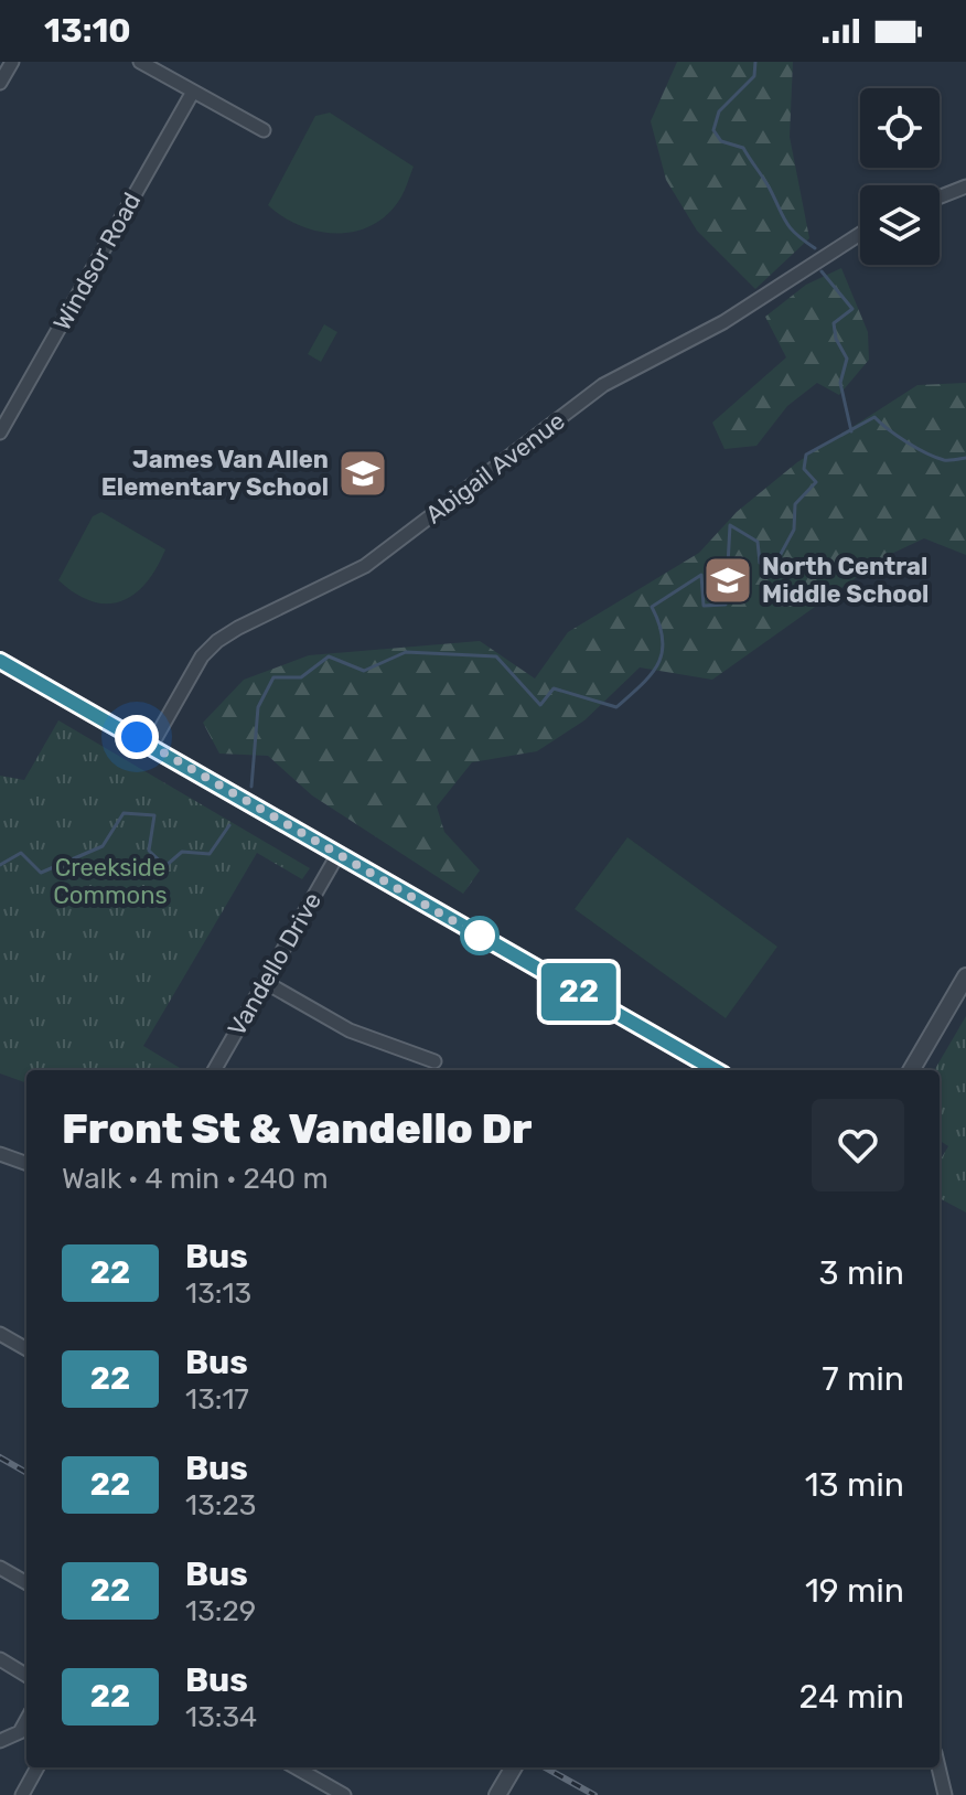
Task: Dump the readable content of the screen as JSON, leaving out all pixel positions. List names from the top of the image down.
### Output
{
  "streets": {
    "street": ["Windsor Road", "Abigail Avenue", "Vandello Drive"]
  },
  "parks": ["Creekside Commons"],
  "places": {
    "school or university": ["James Van Allen Elementary School", "North Central Middle School"]
  },
  "lines": ["bus line 22"],
  "page": {
    "status": "13:10",
    "on_map": "22",
    "heading": ["Front St & Vandello Dr", "Walk · 4 min · 240 m"],
    "list": [
      {
        "mark": "22",
        "name": "Bus",
        "note": "13:13",
        "value": "3 min"
      },
      {
        "mark": "22",
        "name": "Bus",
        "note": "13:17",
        "value": "7 min"
      },
      {
        "mark": "22",
        "name": "Bus",
        "note": "13:23",
        "value": "13 min"
      },
      {
        "mark": "22",
        "name": "Bus",
        "note": "13:29",
        "value": "19 min"
      },
      {
        "mark": "22",
        "name": "Bus",
        "note": "13:34",
        "value": "24 min"
      }
    ]
  }
}
